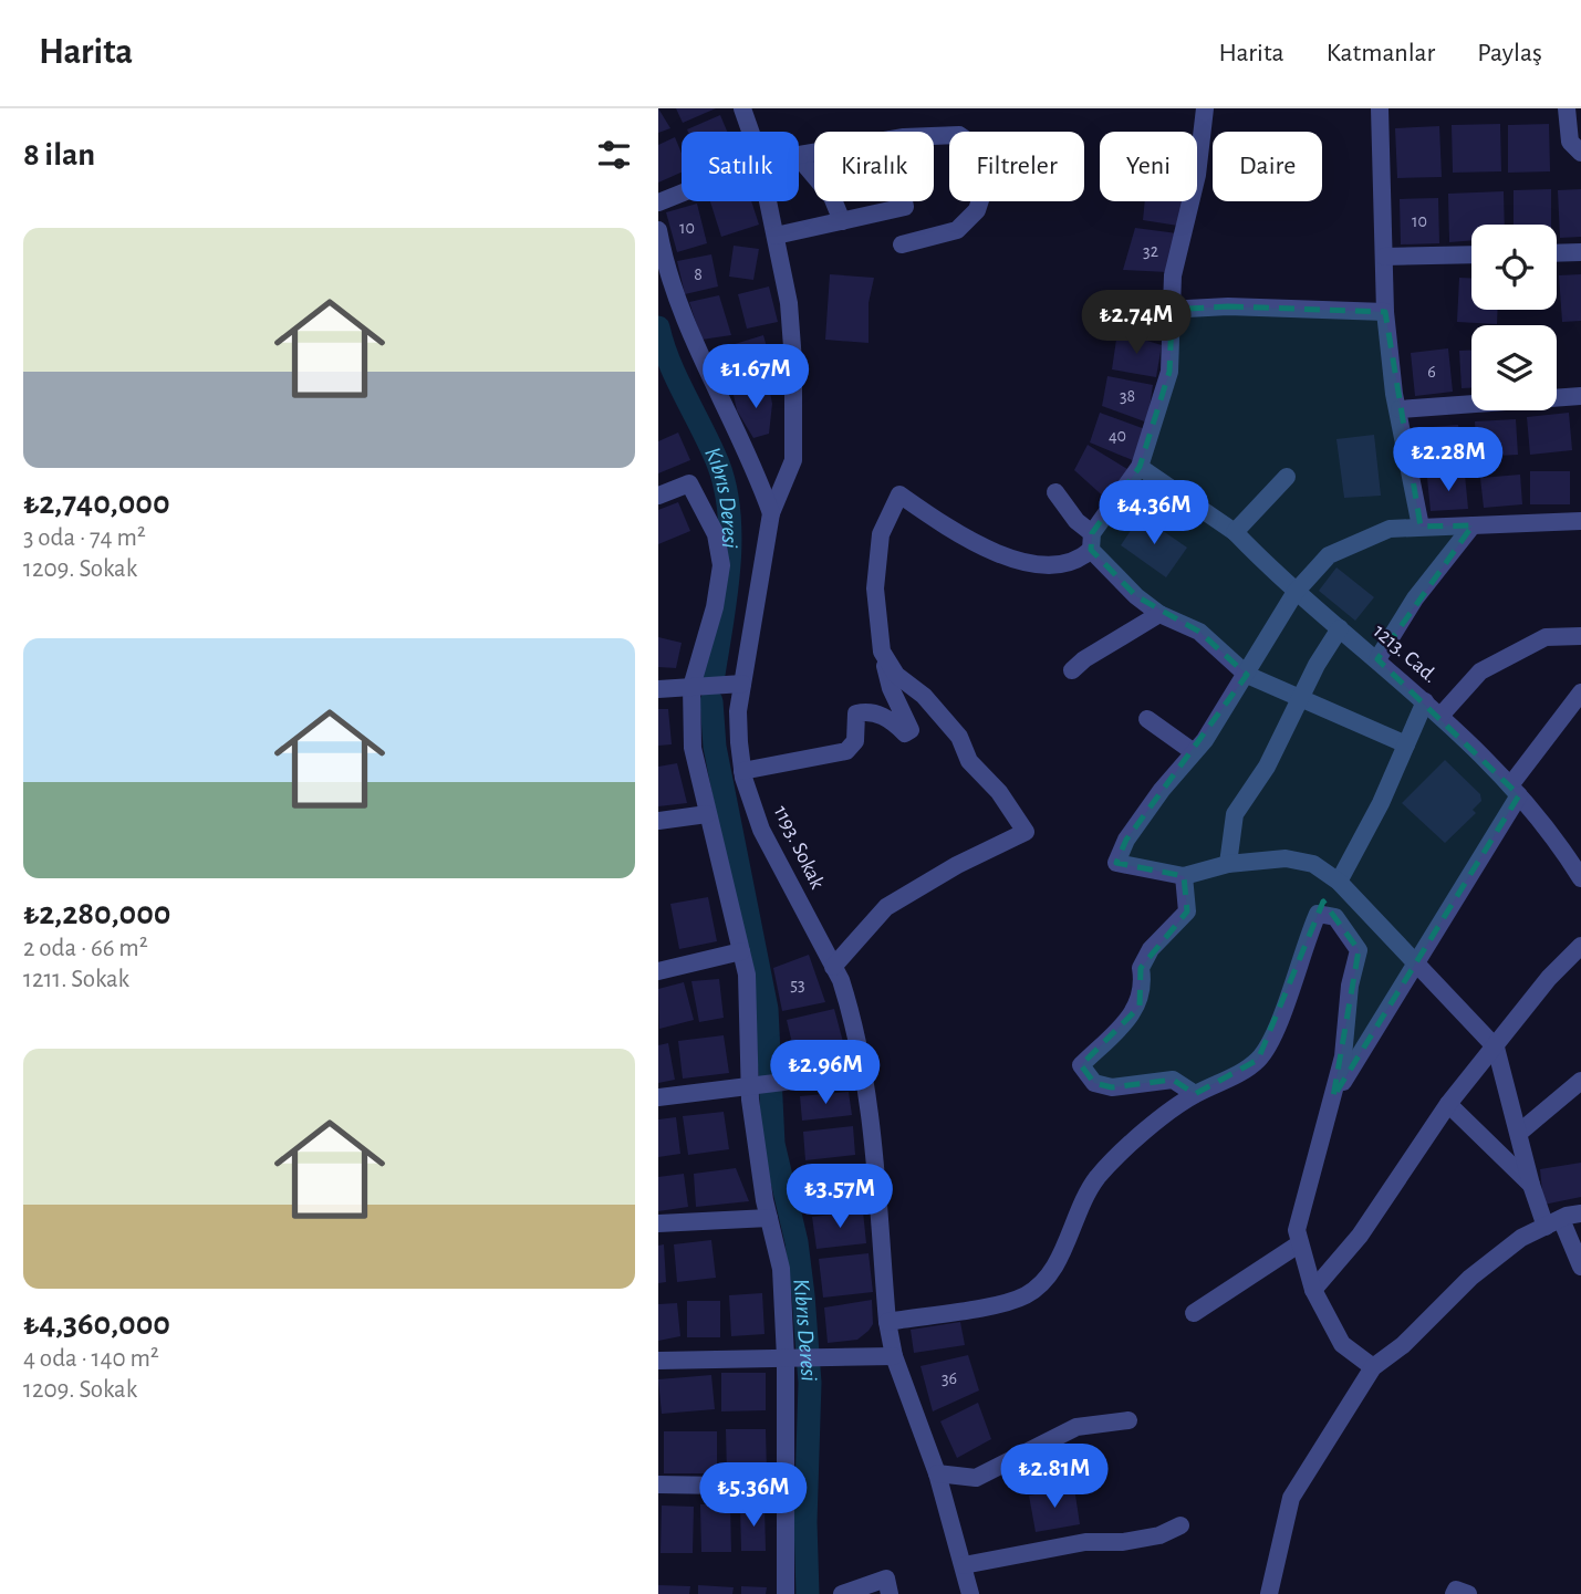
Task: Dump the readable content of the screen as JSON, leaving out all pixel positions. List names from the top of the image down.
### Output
{
  "streets": {
    "street": ["1213. Cad.", "1193. Sokak"]
  },
  "water": ["Kıbrıs Deresi"],
  "house_numbers": [
    "10",
    "10",
    "32",
    "8",
    "6",
    "38",
    "40",
    "53",
    "36"
  ],
  "page": {
    "header": "Harita",
    "nav": ["Harita", "Katmanlar", "Paylaş"],
    "heading": "8 ilan",
    "chip": [
      "Satılık",
      "Kiralık",
      "Filtreler",
      "Yeni",
      "Daire"
    ],
    "list": [
      {
        "name": "₺2,740,000",
        "note": "3 oda · 74 m² · 1209. Sokak"
      },
      {
        "name": "₺2,280,000",
        "note": "2 oda · 66 m² · 1211. Sokak"
      },
      {
        "name": "₺4,360,000",
        "note": "4 oda · 140 m² · 1209. Sokak"
      }
    ],
    "price": [
      "₺2.74M",
      "₺1.67M",
      "₺2.28M",
      "₺4.36M",
      "₺2.96M",
      "₺3.57M",
      "₺2.81M",
      "₺5.36M"
    ]
  }
}
